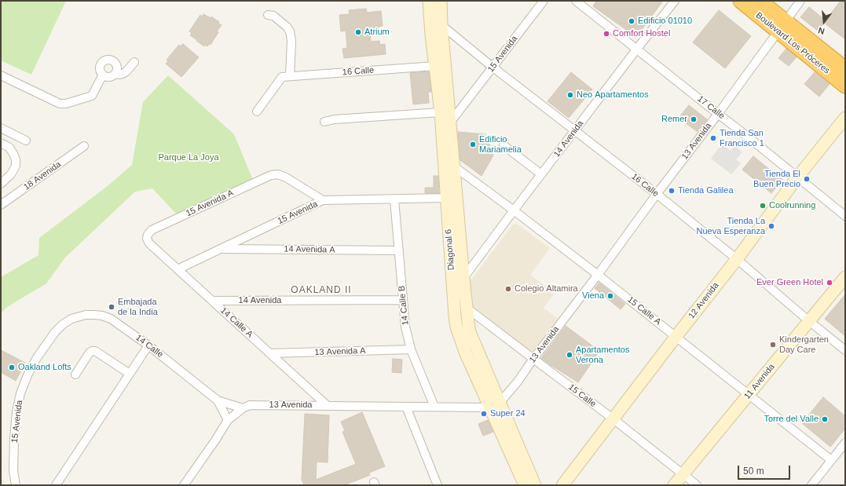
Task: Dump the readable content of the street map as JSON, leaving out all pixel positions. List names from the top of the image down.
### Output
{
  "streets": {
    "highway": ["Boulevard Los Próceres"],
    "main road": ["Diagonal 6", "12 Avenida", "11 Avenida"],
    "street": [
      "15 Avenida",
      "16 Calle",
      "17 Calle",
      "14 Avenida",
      "13 Avenida",
      "18 Avenida",
      "15 Avenida A",
      "14 Avenida A",
      "14 Calle B",
      "15 Calle A",
      "14 Calle A",
      "14 Calle",
      "13 Avenida A",
      "15 Calle"
    ]
  },
  "crossings": [
    ["Boulevard Los Próceres", "13 Avenida"],
    ["15 Avenida", "16 Calle"],
    ["15 Avenida", "15 Avenida A"],
    ["15 Avenida", "14 Avenida A"],
    ["15 Avenida", "Diagonal 6"],
    ["15 Avenida", "14 Calle B"],
    ["15 Avenida", "14 Calle A"],
    ["15 Avenida", "14 Calle"],
    ["16 Calle", "14 Avenida"],
    ["16 Calle", "13 Avenida"],
    ["16 Calle", "Diagonal 6"],
    ["16 Calle", "12 Avenida"],
    ["16 Calle", "11 Avenida"],
    ["17 Calle", "14 Avenida"],
    ["17 Calle", "13 Avenida"],
    ["17 Calle", "12 Avenida"],
    ["14 Avenida", "Diagonal 6"],
    ["14 Avenida", "14 Calle B"],
    ["14 Avenida", "15 Calle A"],
    ["14 Avenida", "14 Calle A"],
    ["13 Avenida", "Diagonal 6"],
    ["13 Avenida", "14 Calle B"],
    ["13 Avenida", "15 Calle A"],
    ["13 Avenida", "14 Calle A"],
    ["13 Avenida", "14 Calle"],
    ["13 Avenida", "15 Calle"],
    ["15 Avenida A", "14 Calle A"],
    ["14 Avenida A", "14 Calle B"],
    ["Diagonal 6", "15 Calle A"],
    ["Diagonal 6", "15 Calle"],
    ["12 Avenida", "15 Calle A"],
    ["12 Avenida", "15 Calle"],
    ["14 Calle B", "13 Avenida A"],
    ["15 Calle A", "11 Avenida"],
    ["14 Calle A", "13 Avenida A"],
    ["11 Avenida", "15 Calle"]
  ],
  "districts": ["OAKLAND II"],
  "parks": ["Parque La Joya"],
  "places": [
    "Edificio 01010",
    "Atrium",
    "Comfort Hostel",
    "Neo Apartamentos",
    "Remer",
    "Tienda San Francisco 1",
    "Edificio Mariamelia",
    "Tienda El Buen Precio",
    "Tienda Galilea",
    "Coolrunning",
    "Tienda La Nueva Esperanza",
    "Ever Green Hotel",
    "Colegio Altamira",
    "Viena",
    "Embajada de la India",
    "Kindergarten Day Care",
    "Apartamentos Verona",
    "Oakland Lofts",
    "Super 24",
    "Torre del Valle"
  ],
  "scale_bar": "50 m",
  "north": "bottom"
}
